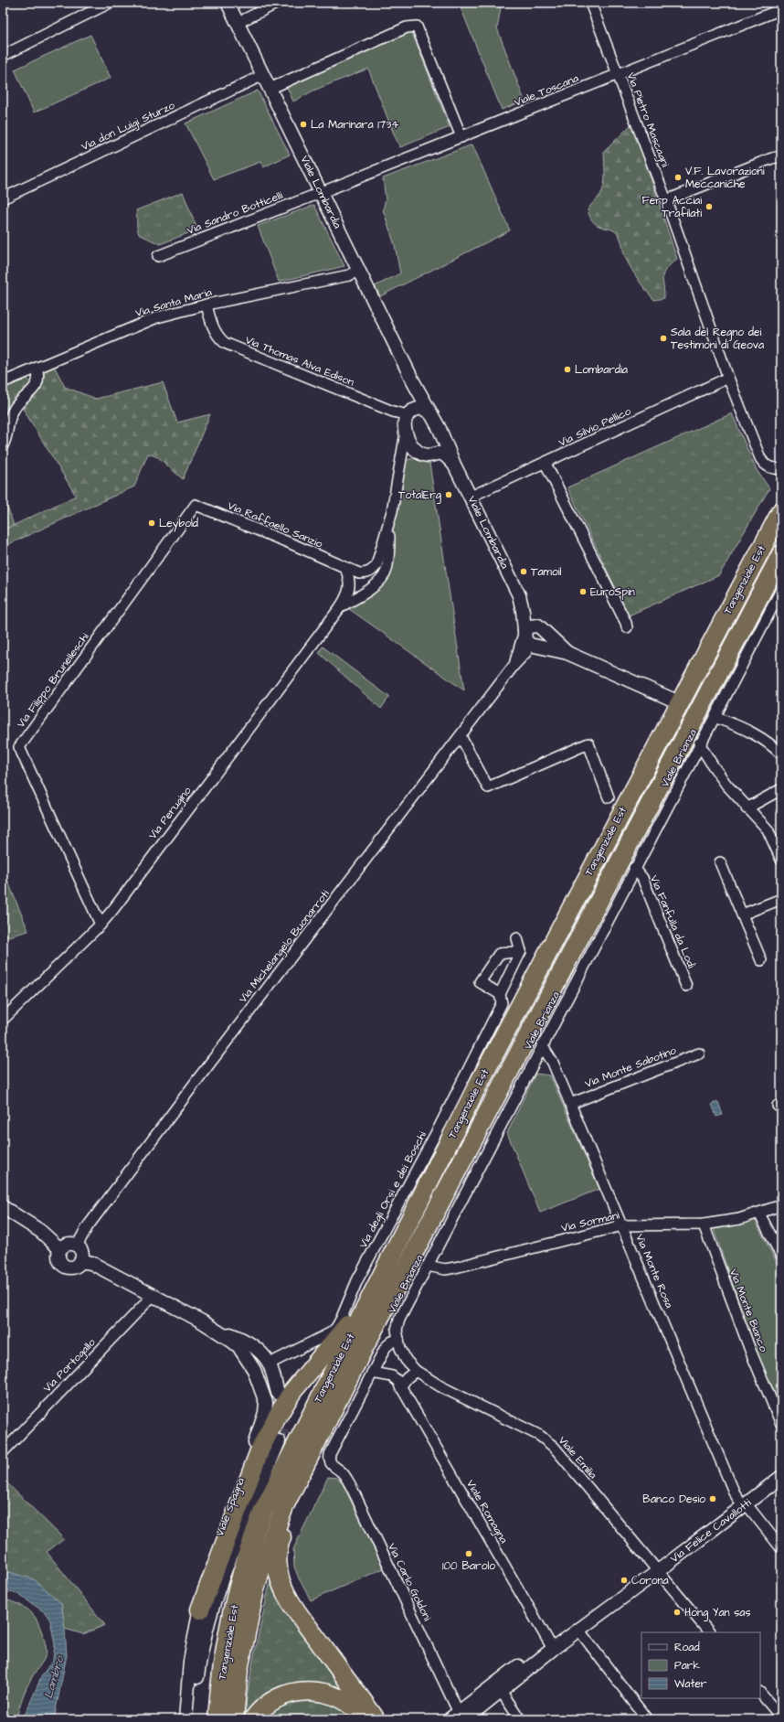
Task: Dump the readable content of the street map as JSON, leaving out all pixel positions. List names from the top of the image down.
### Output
{
  "streets": {
    "highway": ["Tangenziale Est"],
    "street": [
      "Viale Toscana",
      "Via Pietro Mascagni",
      "Via don Luigi Sturzo",
      "Viale Lombardia",
      "Via Sandro Botticelli",
      "Via Santa Maria",
      "Via Thomas Alva Edison",
      "Via Silvio Pellico",
      "Via Raffaello Sanzio",
      "Via Filippo Brunelleschi",
      "Viale Brianza",
      "Via Perugino",
      "Via Fanfulla da Lodi",
      "Via Michelangelo Buonarroti",
      "Via Monte Sabotino",
      "Via degli Orsi e dei Boschi",
      "Via Sormani",
      "Via Monte Rosa",
      "Via Monte Bianco",
      "Via Portogallo",
      "Viale Emilia",
      "Viale Spagna",
      "Viale Romagna",
      "Via Felice Cavallotti",
      "Via Carlo Goldoni"
    ]
  },
  "crossings": [
    ["Viale Toscana", "Via Pietro Mascagni"],
    ["Viale Toscana", "Viale Lombardia"],
    ["Viale Toscana", "Via Sandro Botticelli"],
    ["Via Pietro Mascagni", "Via Silvio Pellico"],
    ["Via don Luigi Sturzo", "Viale Lombardia"],
    ["Viale Lombardia", "Via Sandro Botticelli"],
    ["Viale Lombardia", "Via Santa Maria"],
    ["Viale Lombardia", "Via Thomas Alva Edison"],
    ["Viale Lombardia", "Via Silvio Pellico"],
    ["Viale Lombardia", "Via Perugino"],
    ["Viale Lombardia", "Via Michelangelo Buonarroti"],
    ["Via Santa Maria", "Via Thomas Alva Edison"],
    ["Via Thomas Alva Edison", "Via Perugino"],
    ["Via Raffaello Sanzio", "Via Filippo Brunelleschi"],
    ["Via Raffaello Sanzio", "Via Perugino"],
    ["Via Filippo Brunelleschi", "Via Perugino"],
    ["Viale Brianza", "Via Fanfulla da Lodi"],
    ["Viale Brianza", "Via Sormani"],
    ["Viale Brianza", "Via Monte Rosa"],
    ["Viale Brianza", "Viale Emilia"],
    ["Via Michelangelo Buonarroti", "Viale Spagna"],
    ["Via Monte Sabotino", "Via Monte Rosa"],
    ["Via degli Orsi e dei Boschi", "Viale Spagna"],
    ["Via Sormani", "Via Monte Rosa"],
    ["Via Sormani", "Via Monte Bianco"],
    ["Via Monte Rosa", "Via Felice Cavallotti"],
    ["Via Portogallo", "Viale Spagna"],
    ["Viale Emilia", "Via Felice Cavallotti"],
    ["Viale Romagna", "Via Felice Cavallotti"],
    ["Viale Romagna", "Via Carlo Goldoni"],
    ["Via Felice Cavallotti", "Via Carlo Goldoni"]
  ],
  "water": ["Lambro"],
  "places": [
    "La Marinara 1734",
    "V.F. Lavorazioni Meccaniche",
    "Ferp Acciai Trafilati",
    "Sala del Regno dei Testimoni di Geova",
    "Lombardia",
    "TotalErg",
    "Leybold",
    "Tamoil",
    "EuroSpin",
    "Banco Desio",
    "100 Barolo",
    "Corona",
    "Hong Yan sas"
  ],
  "legend": ["Road", "Park", "Water"]
}
